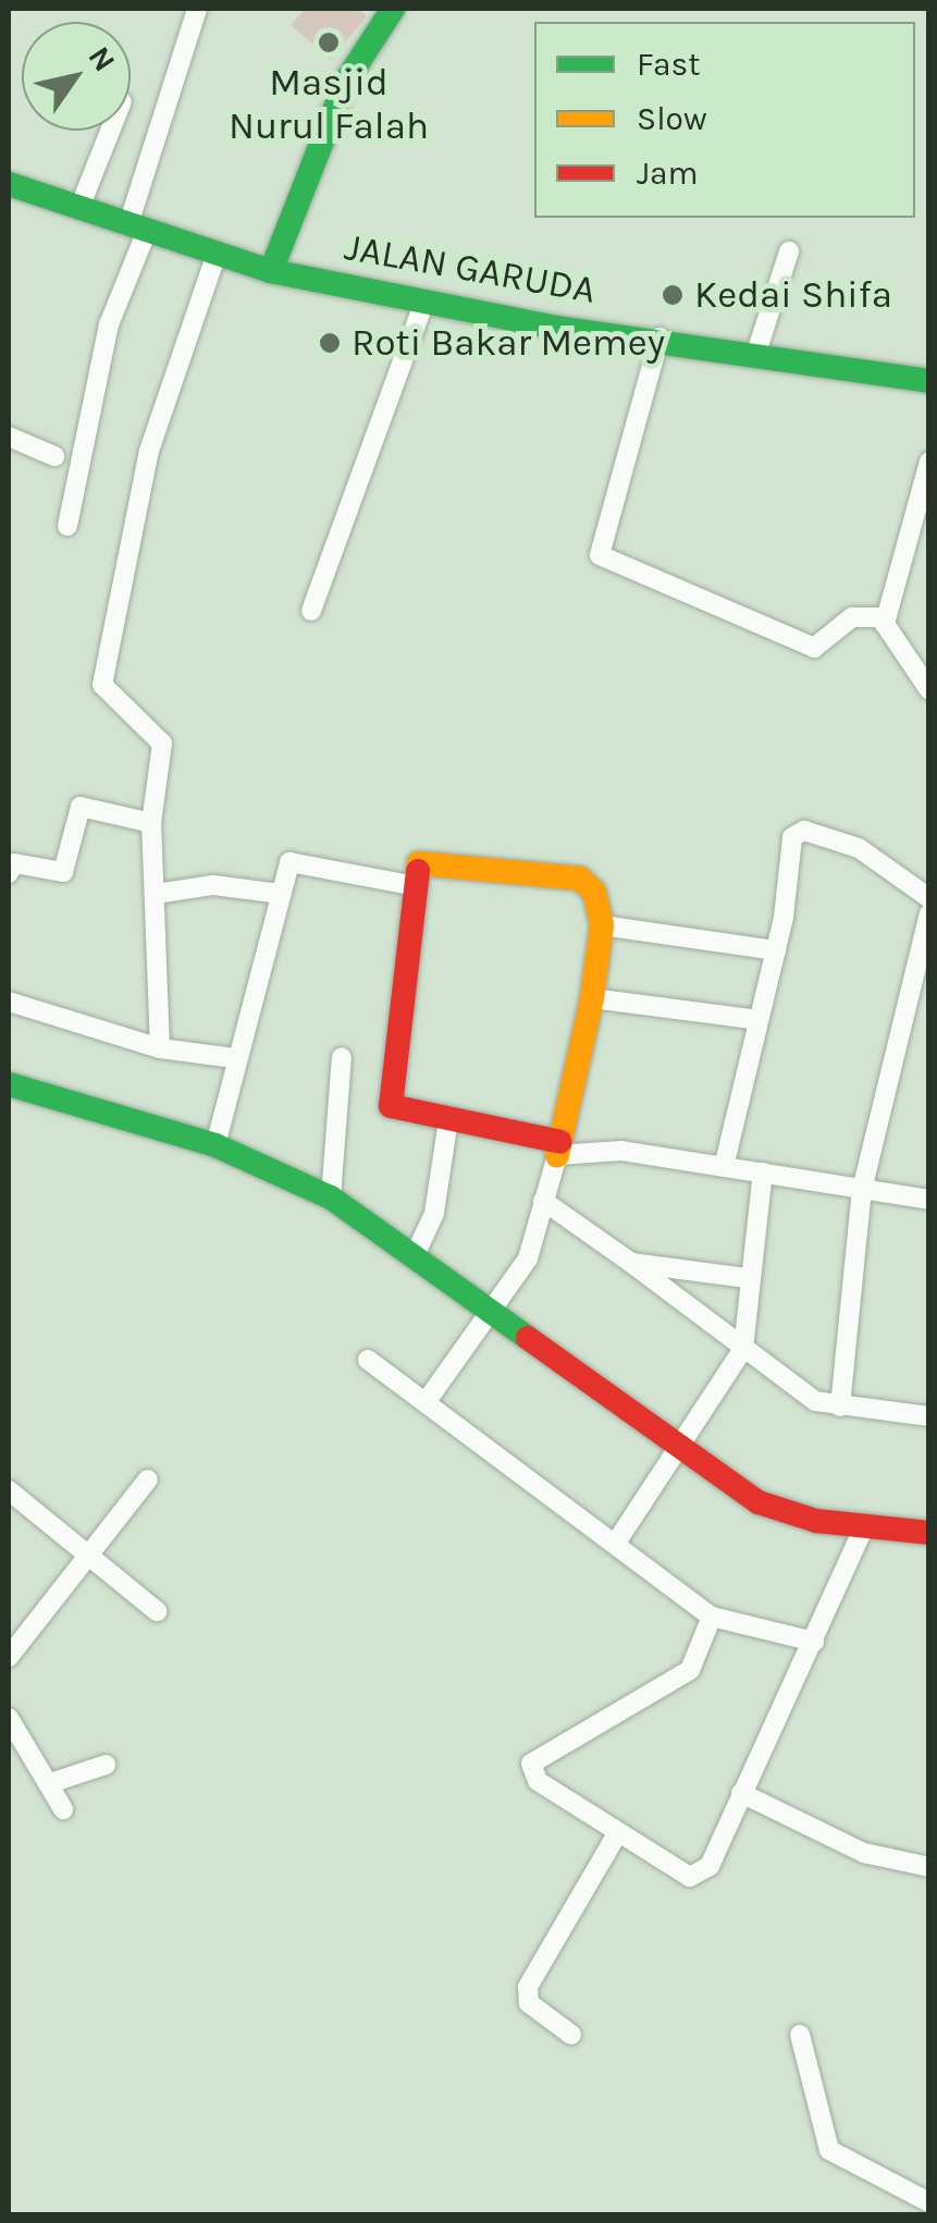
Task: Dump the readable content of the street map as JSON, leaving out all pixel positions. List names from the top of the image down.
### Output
{
  "streets": {
    "main road": ["JALAN GARUDA"]
  },
  "places": ["Masjid Nurul Falah", "Kedai Shifa", "Roti Bakar Memey"],
  "legend": ["Fast", "Slow", "Jam"],
  "north": "top right"
}
